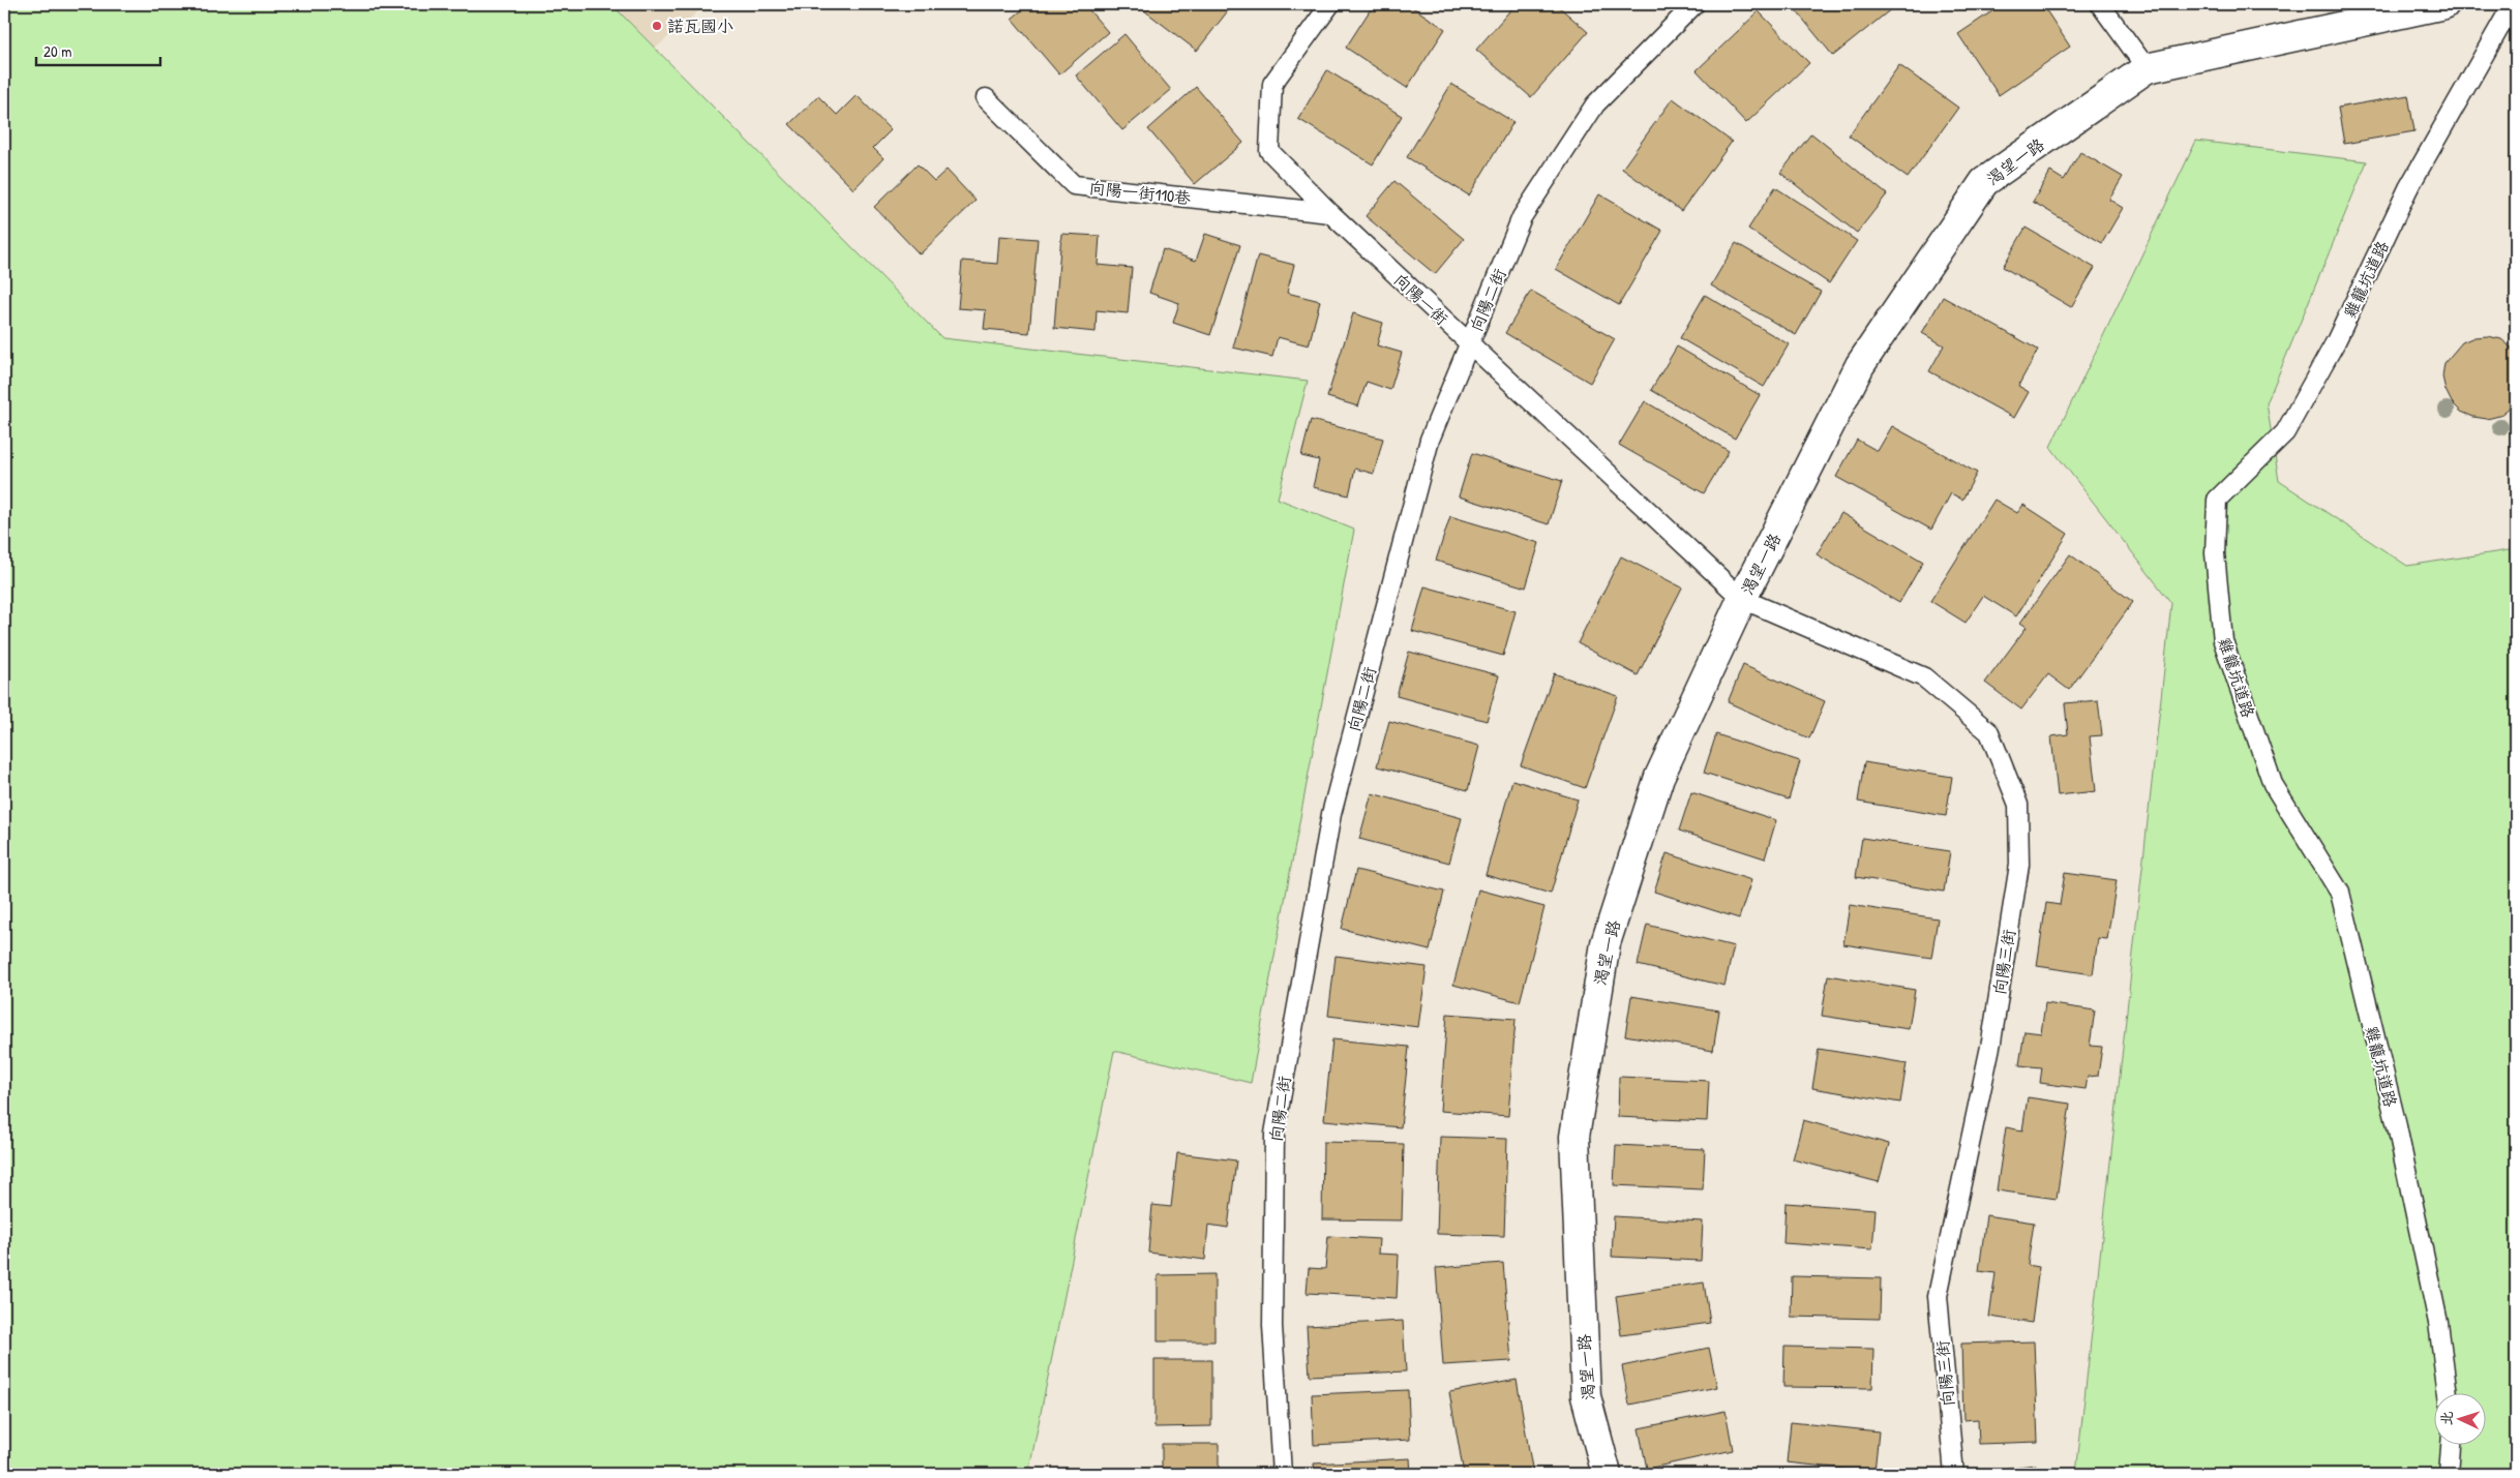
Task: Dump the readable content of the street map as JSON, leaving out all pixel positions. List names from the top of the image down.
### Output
{
  "streets": {
    "street": ["渴望一路"],
    "lane": [
      "向陽一街110巷",
      "雞籠坑道路",
      "向陽一街",
      "向陽二街",
      "向陽三街"
    ]
  },
  "crossings": [
    ["渴望一路", "向陽一街"],
    ["渴望一路", "向陽三街"],
    ["向陽一街110巷", "向陽一街"],
    ["向陽一街", "向陽二街"],
    ["向陽一街", "向陽三街"]
  ],
  "places": ["諾瓦國小"],
  "scale_bar": "20 m",
  "north": "left"
}
